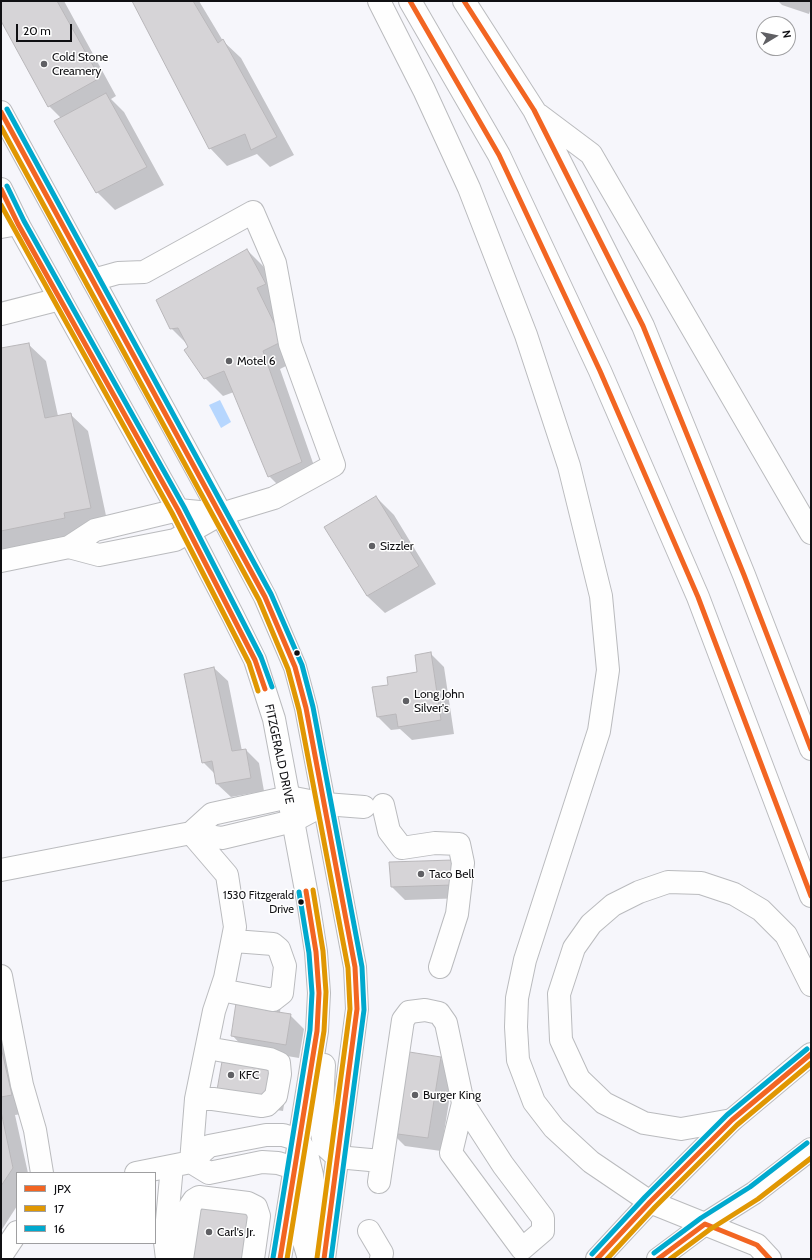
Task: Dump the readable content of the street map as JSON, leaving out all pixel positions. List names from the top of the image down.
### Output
{
  "streets": {
    "main road": ["FITZGERALD DRIVE"]
  },
  "places": [
    "Cold Stone Creamery",
    "Motel 6",
    "Sizzler",
    "Long John Silver's",
    "Taco Bell",
    "1530 Fitzgerald Drive",
    "KFC",
    "Burger King",
    "Carl's Jr."
  ],
  "lines": ["transit line JPX", "transit line 16", "transit line 17"],
  "legend": ["JPX", "17", "16"],
  "scale_bar": "20 m",
  "north": "right"
}
